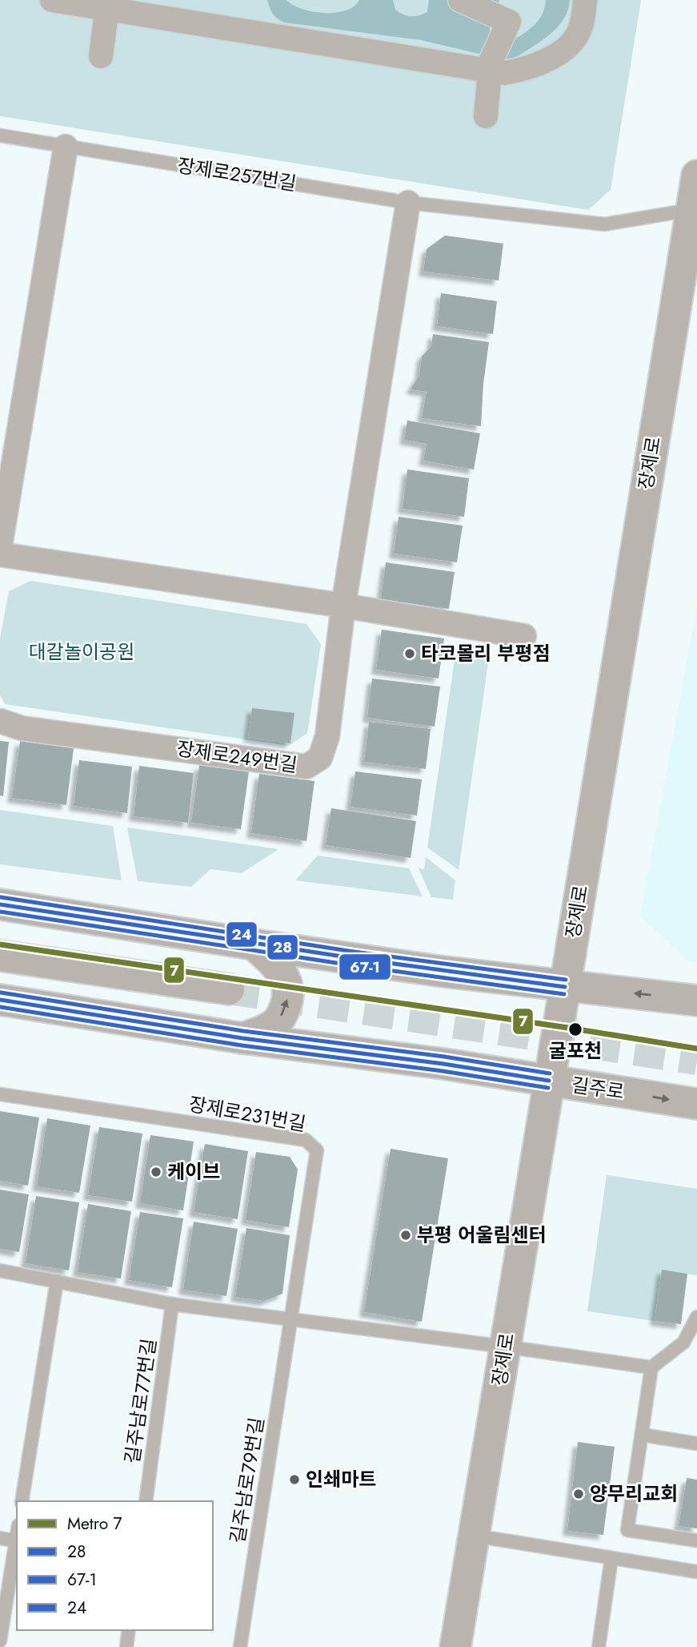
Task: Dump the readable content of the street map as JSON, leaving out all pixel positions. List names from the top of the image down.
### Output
{
  "streets": {
    "main road": ["장제로", "길주로"],
    "street": ["장제로249번길"],
    "lane": [
      "장제로257번길",
      "장제로231번길",
      "길주남로77번길",
      "길주남로79번길"
    ]
  },
  "crossings": [
    ["장제로257번길", "장제로"],
    ["장제로257번길", "장제로249번길"],
    ["장제로", "길주로"],
    ["장제로231번길", "길주남로79번길"]
  ],
  "parks": ["대갈놀이공원"],
  "places": [
    "타코몰리 부평점",
    "굴포천",
    "케이브",
    "부평 어울림센터",
    "인쇄마트",
    "양무리교회"
  ],
  "lines": [
    "transit line 24",
    "transit line 28",
    "transit line 67-1",
    "metro line 7"
  ],
  "legend": [
    "Metro 7",
    "28",
    "67-1",
    "24"
  ]
}
